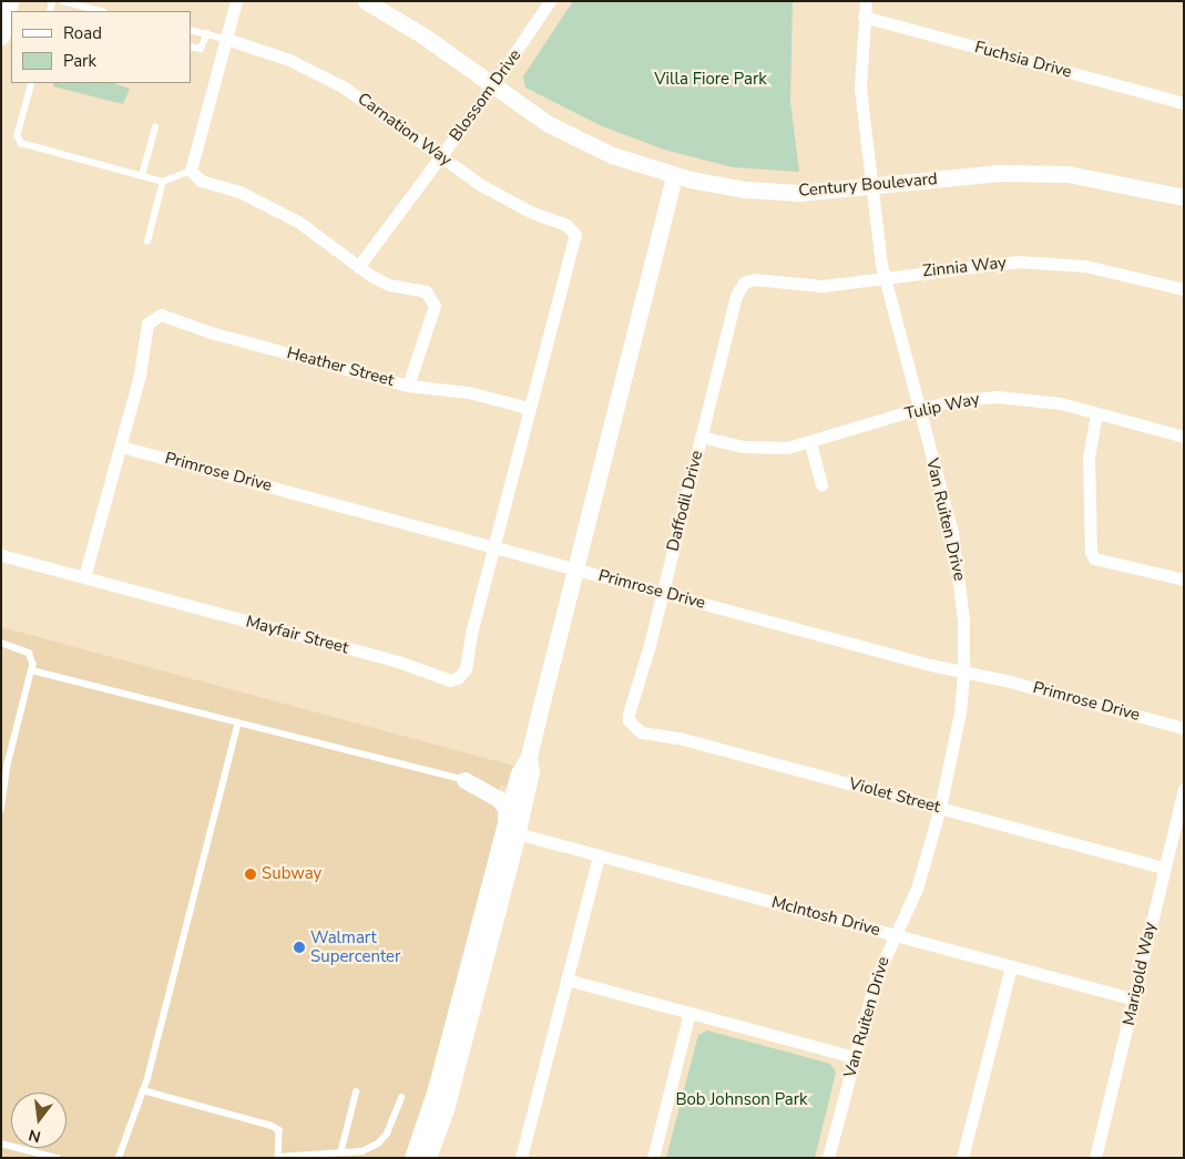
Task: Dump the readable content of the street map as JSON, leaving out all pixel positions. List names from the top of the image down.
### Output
{
  "streets": {
    "street": [
      "Fuchsia Drive",
      "Blossom Drive",
      "Carnation Way",
      "Century Boulevard",
      "Zinnia Way",
      "Heather Street",
      "Tulip Way",
      "Primrose Drive",
      "Daffodil Drive",
      "Van Ruiten Drive",
      "Mayfair Street",
      "Violet Street",
      "McIntosh Drive",
      "Marigold Way"
    ]
  },
  "crossings": [
    ["Fuchsia Drive", "Van Ruiten Drive"],
    ["Blossom Drive", "Carnation Way"],
    ["Blossom Drive", "Century Boulevard"],
    ["Carnation Way", "Heather Street"],
    ["Century Boulevard", "Van Ruiten Drive"],
    ["Zinnia Way", "Daffodil Drive"],
    ["Zinnia Way", "Van Ruiten Drive"],
    ["Heather Street", "Primrose Drive"],
    ["Tulip Way", "Daffodil Drive"],
    ["Tulip Way", "Van Ruiten Drive"],
    ["Primrose Drive", "Daffodil Drive"],
    ["Primrose Drive", "Van Ruiten Drive"],
    ["Primrose Drive", "Mayfair Street"],
    ["Daffodil Drive", "Violet Street"],
    ["Van Ruiten Drive", "Violet Street"],
    ["Van Ruiten Drive", "McIntosh Drive"],
    ["Violet Street", "Marigold Way"],
    ["McIntosh Drive", "Marigold Way"]
  ],
  "parks": ["Villa Fiore Park", "Bob Johnson Park"],
  "places": ["Subway", "Walmart Supercenter"],
  "legend": ["Road", "Park"],
  "north": "bottom"
}
